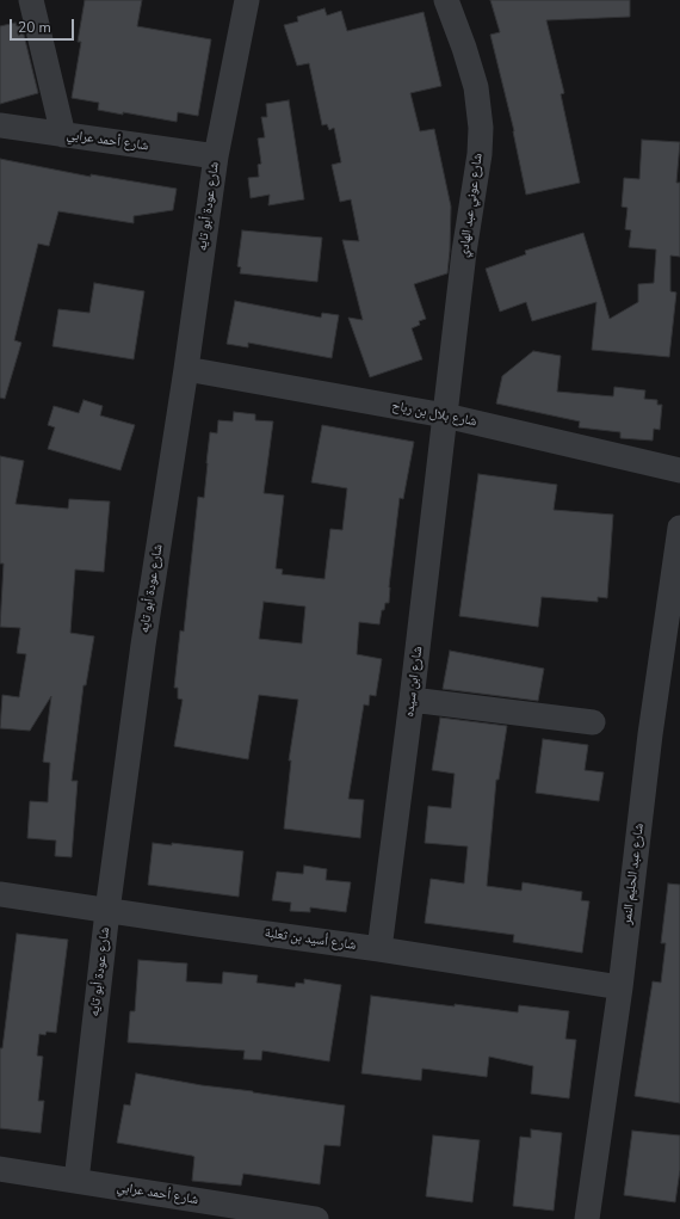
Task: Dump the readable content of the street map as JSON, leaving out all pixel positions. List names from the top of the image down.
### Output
{
  "streets": {
    "street": [
      "شارع أحمد عرابي",
      "شارع عوني عبد الهادي",
      "شارع عودة أبو تايه",
      "شارع بلال بن رباح",
      "شارع ابن سيده",
      "شارع عبد الحليم النمر",
      "شارع أسيد بن ثعلبة"
    ]
  },
  "crossings": [
    ["شارع أحمد عرابي", "شارع عودة أبو تايه"],
    ["شارع عوني عبد الهادي", "شارع بلال بن رباح"],
    ["شارع عوني عبد الهادي", "شارع ابن سيده"],
    ["شارع عودة أبو تايه", "شارع بلال بن رباح"],
    ["شارع عودة أبو تايه", "شارع أسيد بن ثعلبة"],
    ["شارع بلال بن رباح", "شارع ابن سيده"],
    ["شارع ابن سيده", "شارع أسيد بن ثعلبة"],
    ["شارع عبد الحليم النمر", "شارع أسيد بن ثعلبة"]
  ],
  "scale_bar": "20 m"
}
